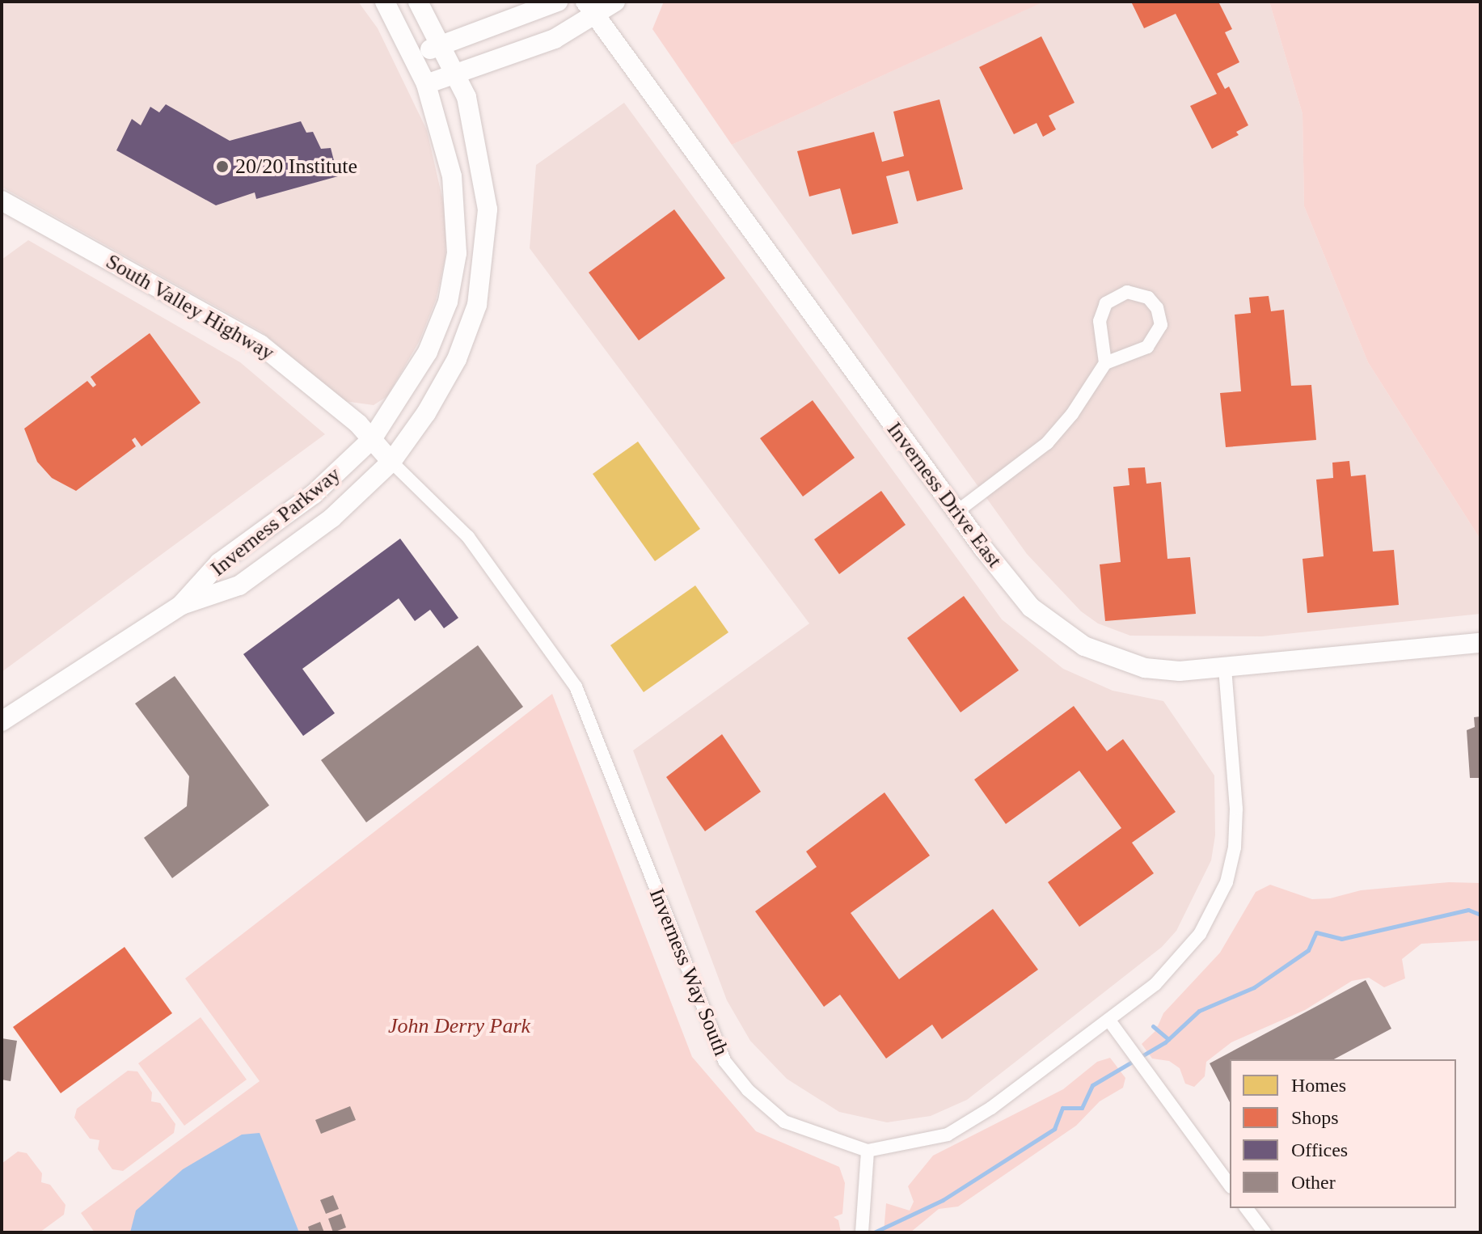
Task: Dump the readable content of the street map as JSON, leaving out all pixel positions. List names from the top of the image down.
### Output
{
  "streets": {
    "main road": ["South Valley Highway", "Inverness Drive East", "Inverness Parkway"],
    "street": ["Inverness Way South"]
  },
  "crossings": [
    ["South Valley Highway", "Inverness Parkway"],
    ["South Valley Highway", "Inverness Way South"],
    ["Inverness Parkway", "Inverness Way South"]
  ],
  "parks": ["John Derry Park"],
  "places": ["20/20 Institute"],
  "legend": [
    "Homes",
    "Shops",
    "Offices",
    "Other"
  ]
}
